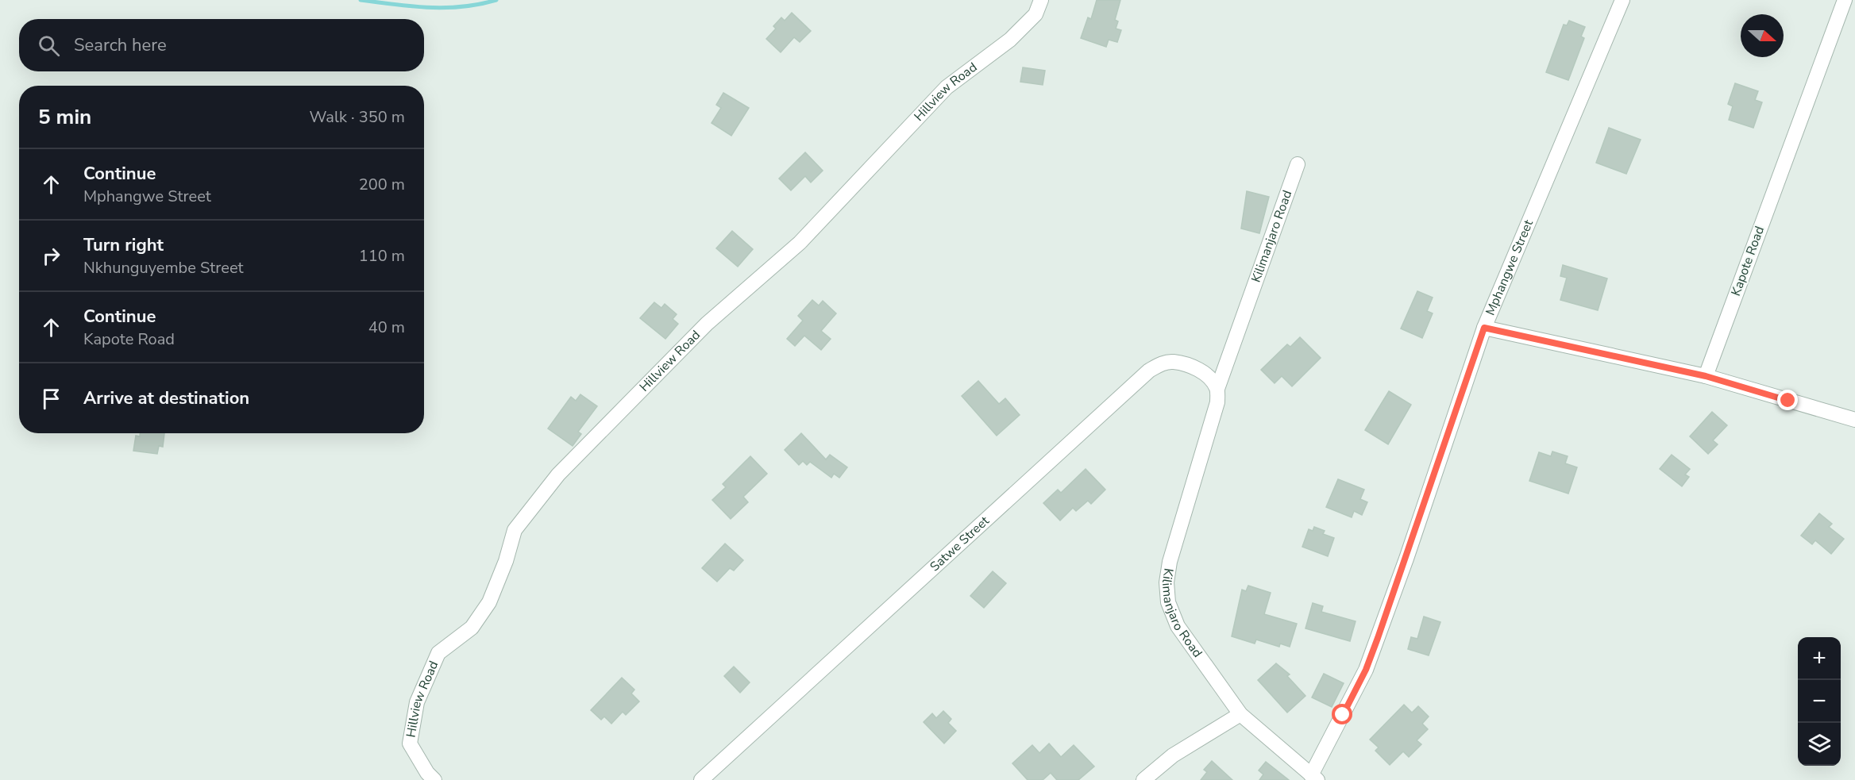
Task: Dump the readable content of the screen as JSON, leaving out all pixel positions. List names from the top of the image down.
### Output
{
  "streets": {
    "street": [
      "Hillview Road",
      "Kilimanjaro Road",
      "Kapote Road",
      "Mphangwe Street",
      "Satwe Street"
    ]
  },
  "crossings": [
    ["Kilimanjaro Road", "Mphangwe Street"],
    ["Kilimanjaro Road", "Satwe Street"]
  ],
  "north": "right",
  "page": {
    "search": "Search here",
    "heading": ["5 min", "Walk · 350 m"],
    "list": [
      ["Continue", "Mphangwe Street", "200 m"],
      ["Turn right", "Nkhunguyembe Street", "110 m"],
      ["Continue", "Kapote Road", "40 m"],
      "Arrive at destination"
    ],
    "map_buttons": ["+", "−"]
  }
}
